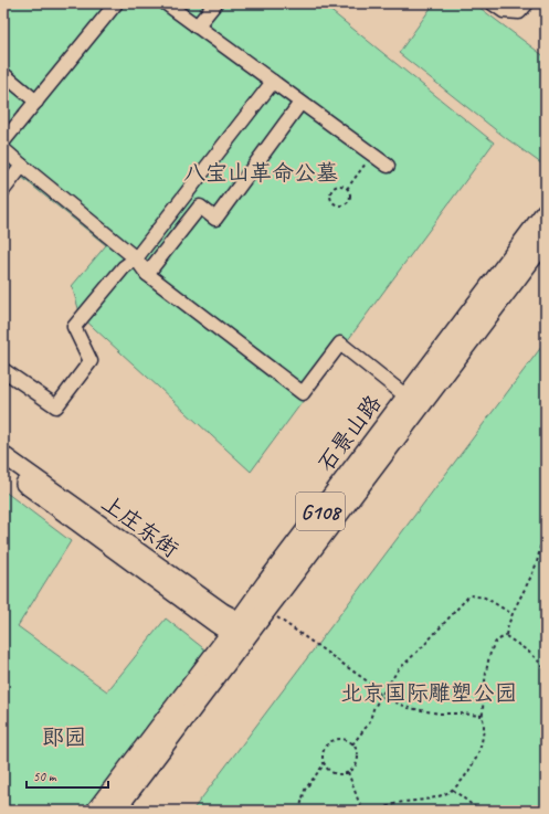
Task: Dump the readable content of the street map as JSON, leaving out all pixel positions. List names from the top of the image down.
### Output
{
  "streets": {
    "highway": ["石景山路", "G108"],
    "main road": ["上庄东街"]
  },
  "crossings": [
    ["石景山路", "上庄东街"]
  ],
  "parks": ["八宝山革命公墓", "北京国际雕塑公园", "郎园"],
  "scale_bar": "50 m"
}
